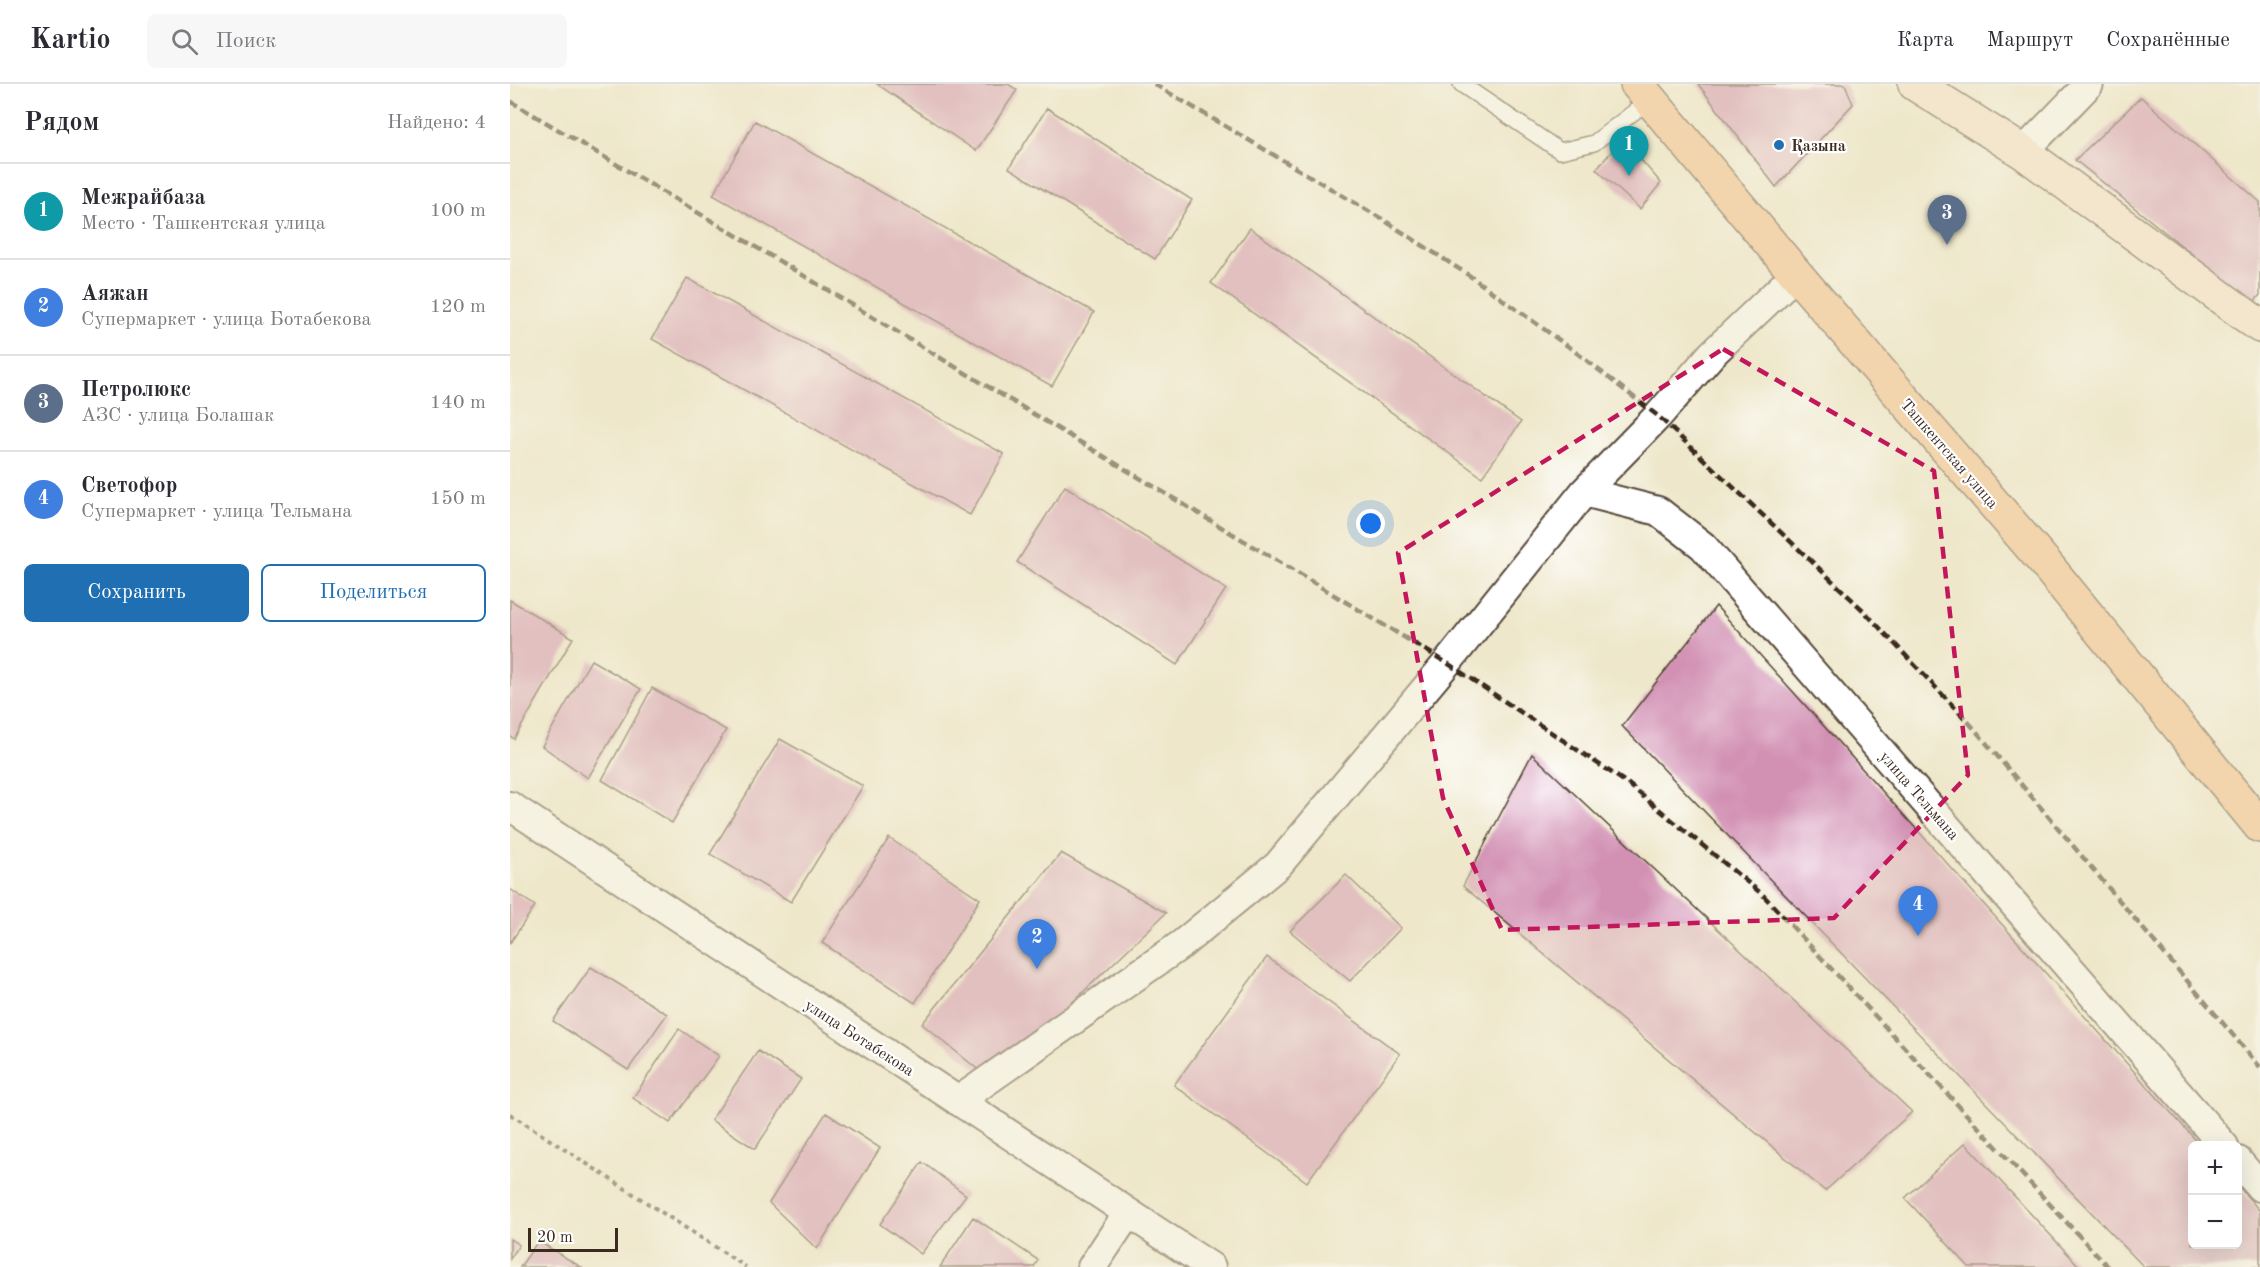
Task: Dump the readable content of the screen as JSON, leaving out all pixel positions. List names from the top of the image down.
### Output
{
  "streets": {
    "main road": ["Ташкентская улица"],
    "street": ["улица Тельмана", "улица Ботабекова"]
  },
  "places": ["Қазына"],
  "scale_bar": "20 m",
  "page": {
    "header": "Kartio",
    "search": "Поиск",
    "nav": ["Карта", "Маршрут", "Сохранённые"],
    "heading": ["Рядом", "Найдено: 4"],
    "pins": [
      "1",
      "3",
      "4",
      "2"
    ],
    "list": [
      {
        "mark": "1",
        "name": "Межрайбаза",
        "note": "Место · Ташкентская улица",
        "value": "100 m"
      },
      {
        "mark": "2",
        "name": "Аяжан",
        "note": "Супермаркет · улица Ботабекова",
        "value": "120 m"
      },
      {
        "mark": "3",
        "name": "Петролюкс",
        "note": "АЗС · улица Болашак",
        "value": "140 m"
      },
      {
        "mark": "4",
        "name": "Светофор",
        "note": "Супермаркет · улица Тельмана",
        "value": "150 m"
      }
    ],
    "buttons": ["Сохранить", "Поделиться"],
    "map_buttons": ["+", "−"],
    "scale": "20 m"
  }
}
